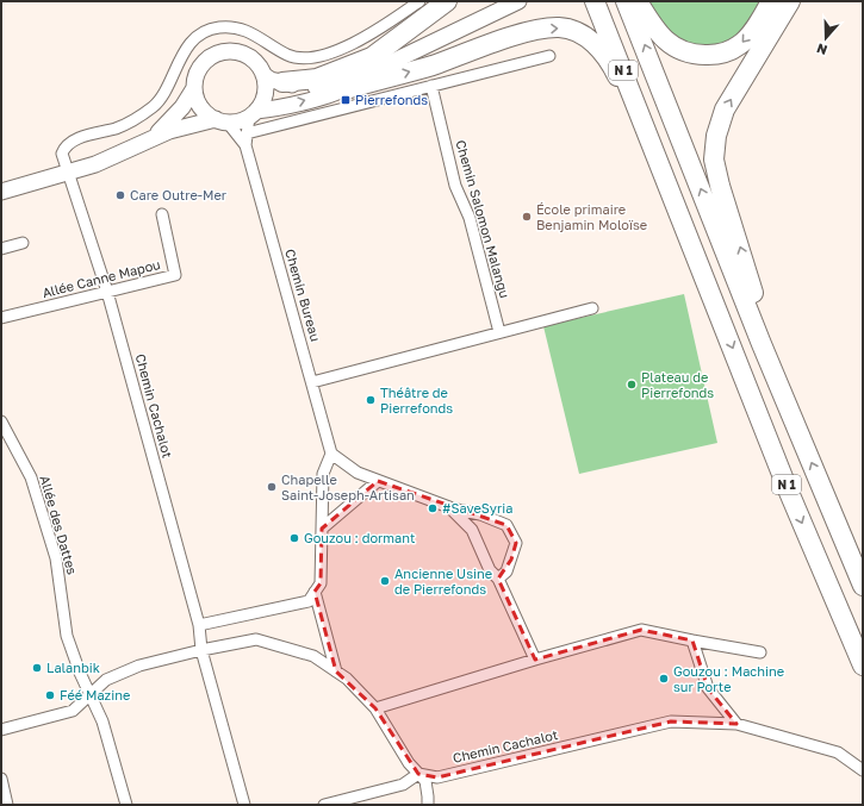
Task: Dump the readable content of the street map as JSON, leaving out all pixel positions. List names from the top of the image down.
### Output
{
  "streets": {
    "highway": ["N 1"],
    "street": [
      "Chemin Salomon Malangu",
      "Allée Canne Mapou",
      "Chemin Bureau",
      "Chemin Cachalot",
      "Allée des Dattes"
    ]
  },
  "crossings": [
    ["Allée Canne Mapou", "Chemin Cachalot"]
  ],
  "places": {
    "transit": ["Pierrefonds"],
    "other": [
      "Care Outre-Mer",
      "École primaire Benjamin Moloïse",
      "Plateau de Pierrefonds",
      "Théâtre de Pierrefonds",
      "Chapelle Saint-Joseph-Artisan",
      "#SaveSyria",
      "Gouzou : dormant",
      "Ancienne Usine de Pierrefonds",
      "Lalanbik",
      "Gouzou : Machine sur Porte",
      "Féé Mazine"
    ]
  },
  "north": "bottom"
}
